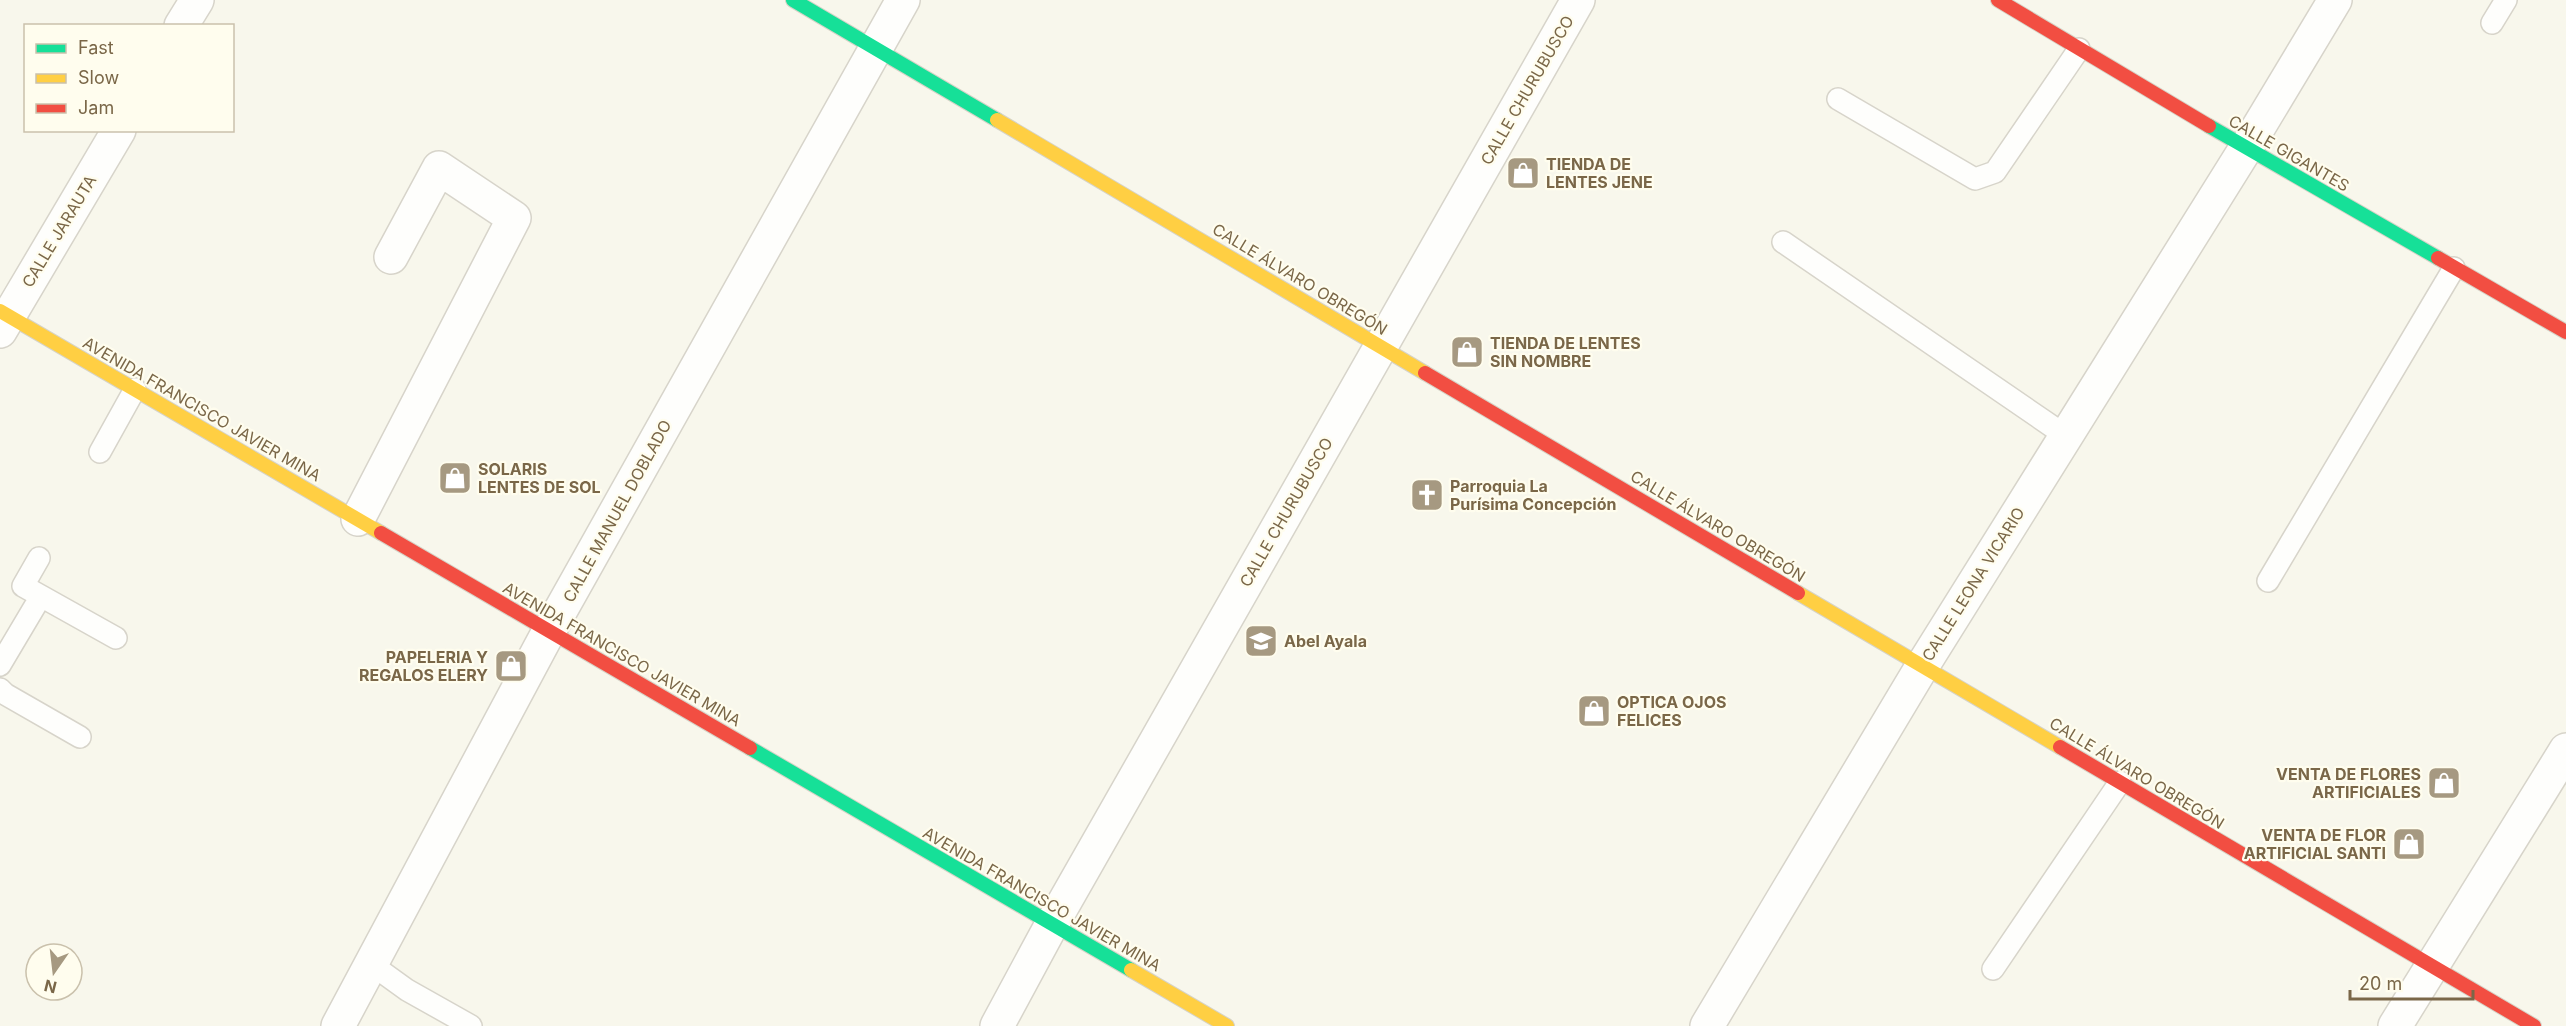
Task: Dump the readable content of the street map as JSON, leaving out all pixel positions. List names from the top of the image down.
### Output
{
  "streets": {
    "main road": ["CALLE GIGANTES", "CALLE ÁLVARO OBREGÓN", "AVENIDA FRANCISCO JAVIER MINA"],
    "street": [
      "CALLE CHURUBUSCO",
      "CALLE JARAUTA",
      "CALLE MANUEL DOBLADO",
      "CALLE LEONA VICARIO"
    ]
  },
  "crossings": [
    ["CALLE CHURUBUSCO", "CALLE ÁLVARO OBREGÓN"],
    ["CALLE CHURUBUSCO", "AVENIDA FRANCISCO JAVIER MINA"],
    ["CALLE GIGANTES", "CALLE LEONA VICARIO"],
    ["CALLE JARAUTA", "AVENIDA FRANCISCO JAVIER MINA"],
    ["CALLE ÁLVARO OBREGÓN", "CALLE MANUEL DOBLADO"],
    ["CALLE ÁLVARO OBREGÓN", "CALLE LEONA VICARIO"],
    ["AVENIDA FRANCISCO JAVIER MINA", "CALLE MANUEL DOBLADO"]
  ],
  "places": {
    "shop": [
      "TIENDA DE LENTES JENE",
      "TIENDA DE LENTES SIN NOMBRE",
      "SOLARIS LENTES DE SOL",
      "PAPELERIA Y REGALOS ELERY",
      "OPTICA OJOS FELICES",
      "VENTA DE FLORES ARTIFICIALES",
      "VENTA DE FLOR ARTIFICIAL SANTI"
    ],
    "church": ["Parroquia La Purísima Concepción"],
    "school or university": ["Abel Ayala"]
  },
  "legend": ["Fast", "Slow", "Jam"],
  "scale_bar": "20 m",
  "north": "bottom"
}
